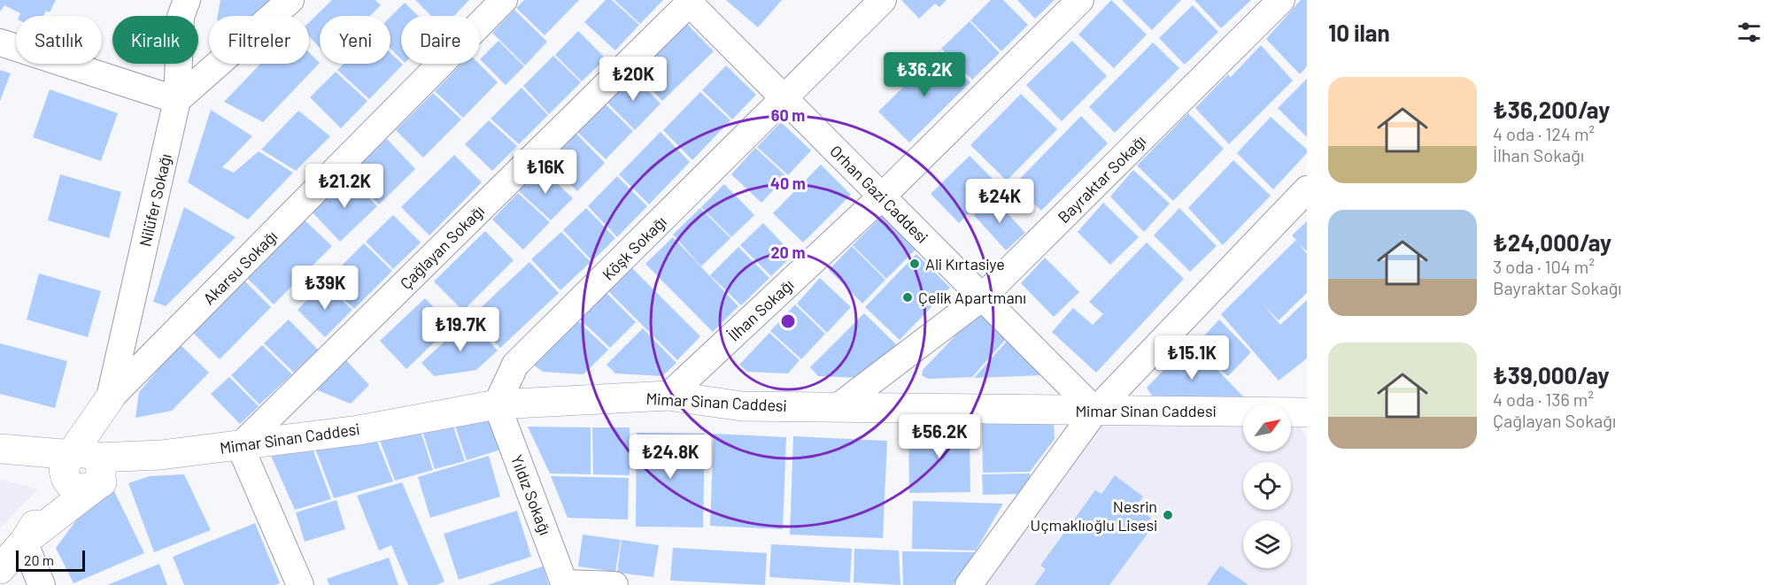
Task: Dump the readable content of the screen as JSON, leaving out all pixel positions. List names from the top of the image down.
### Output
{
  "streets": {
    "street": [
      "Bayraktar Sokağı",
      "Orhan Gazi Caddesi",
      "Nilüfer Sokağı",
      "Çağlayan Sokağı",
      "Köşk Sokağı",
      "Akarsu Sokağı",
      "İlhan Sokağı",
      "Mimar Sinan Caddesi",
      "Yıldız Sokağı"
    ]
  },
  "crossings": [
    ["Bayraktar Sokağı", "Orhan Gazi Caddesi"],
    ["Bayraktar Sokağı", "Mimar Sinan Caddesi"],
    ["Orhan Gazi Caddesi", "Çağlayan Sokağı"],
    ["Orhan Gazi Caddesi", "Köşk Sokağı"],
    ["Orhan Gazi Caddesi", "İlhan Sokağı"],
    ["Orhan Gazi Caddesi", "Mimar Sinan Caddesi"],
    ["Nilüfer Sokağı", "Akarsu Sokağı"],
    ["Nilüfer Sokağı", "Mimar Sinan Caddesi"],
    ["Çağlayan Sokağı", "Mimar Sinan Caddesi"],
    ["Köşk Sokağı", "Mimar Sinan Caddesi"],
    ["Köşk Sokağı", "Yıldız Sokağı"],
    ["İlhan Sokağı", "Mimar Sinan Caddesi"],
    ["Mimar Sinan Caddesi", "Yıldız Sokağı"]
  ],
  "places": ["Ali Kırtasiye", "Çelik Apartmanı", "Nesrin Uçmaklıoğlu Lisesi"],
  "scale_bar": "20 m",
  "north": "top right",
  "page": {
    "heading": "10 ilan",
    "chip": [
      "Satılık",
      "Kiralık",
      "Filtreler",
      "Yeni",
      "Daire"
    ],
    "price": [
      "₺36.2K",
      "₺20K",
      "₺16K",
      "₺21.2K",
      "₺24K",
      "₺39K",
      "₺19.7K",
      "₺15.1K",
      "₺56.2K",
      "₺24.8K"
    ],
    "list": [
      {
        "name": "₺36,200/ay",
        "note": "4 oda · 124 m² · İlhan Sokağı"
      },
      {
        "name": "₺24,000/ay",
        "note": "3 oda · 104 m² · Bayraktar Sokağı"
      },
      {
        "name": "₺39,000/ay",
        "note": "4 oda · 136 m² · Çağlayan Sokağı"
      }
    ],
    "scale": "20 m"
  },
  "rings": ["60 m", "40 m", "20 m"]
}
